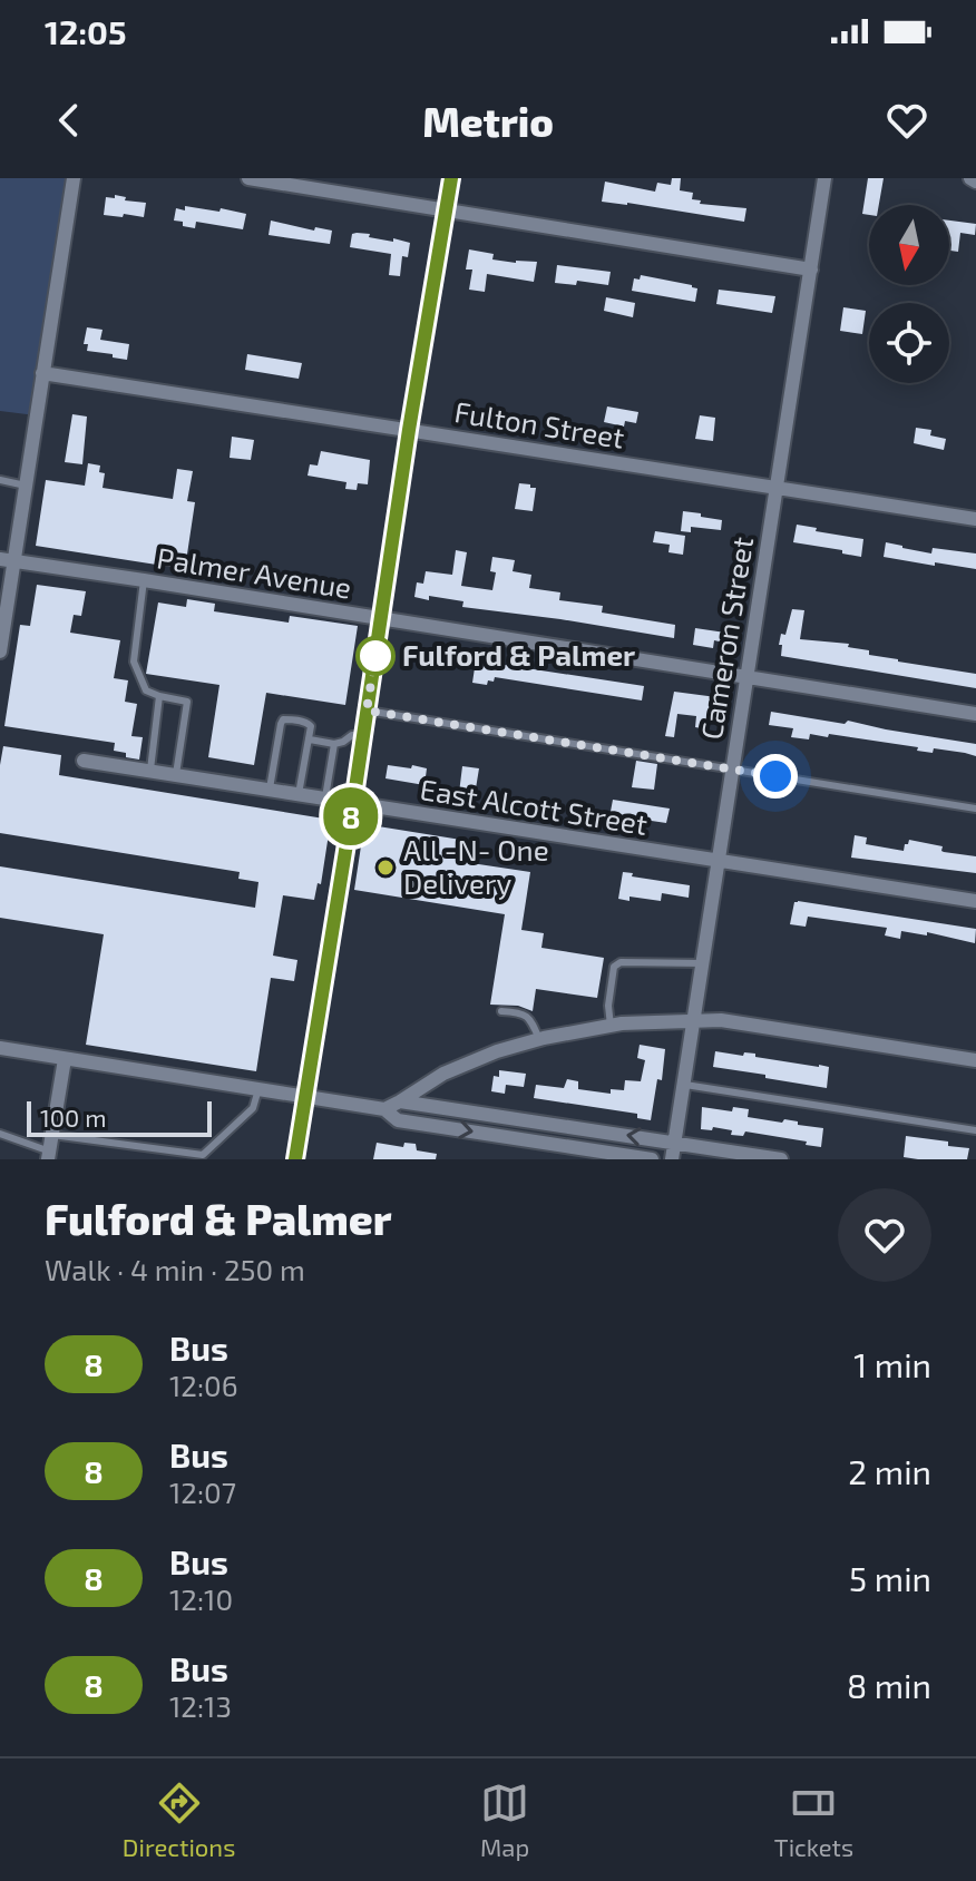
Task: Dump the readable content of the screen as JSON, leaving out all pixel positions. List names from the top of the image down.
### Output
{
  "streets": {
    "street": [
      "Fulton Street",
      "Palmer Avenue",
      "Cameron Street",
      "East Alcott Street"
    ]
  },
  "crossings": [
    ["Fulton Street", "Cameron Street"],
    ["Palmer Avenue", "Cameron Street"],
    ["Cameron Street", "East Alcott Street"]
  ],
  "places": ["Fulford & Palmer", "All -N- One Delivery"],
  "lines": ["bus line 8"],
  "scale_bar": "100 m",
  "north": "bottom",
  "page": {
    "status": "12:05",
    "header": "Metrio",
    "on_map": "8",
    "scale": "100 m",
    "heading": ["Fulford & Palmer", "Walk · 4 min · 250 m"],
    "list": [
      {
        "mark": "8",
        "name": "Bus",
        "note": "12:06",
        "value": "1 min"
      },
      {
        "mark": "8",
        "name": "Bus",
        "note": "12:07",
        "value": "2 min"
      },
      {
        "mark": "8",
        "name": "Bus",
        "note": "12:10",
        "value": "5 min"
      },
      {
        "mark": "8",
        "name": "Bus",
        "note": "12:13",
        "value": "8 min"
      }
    ],
    "tabs": ["Directions", "Map", "Tickets"]
  }
}
